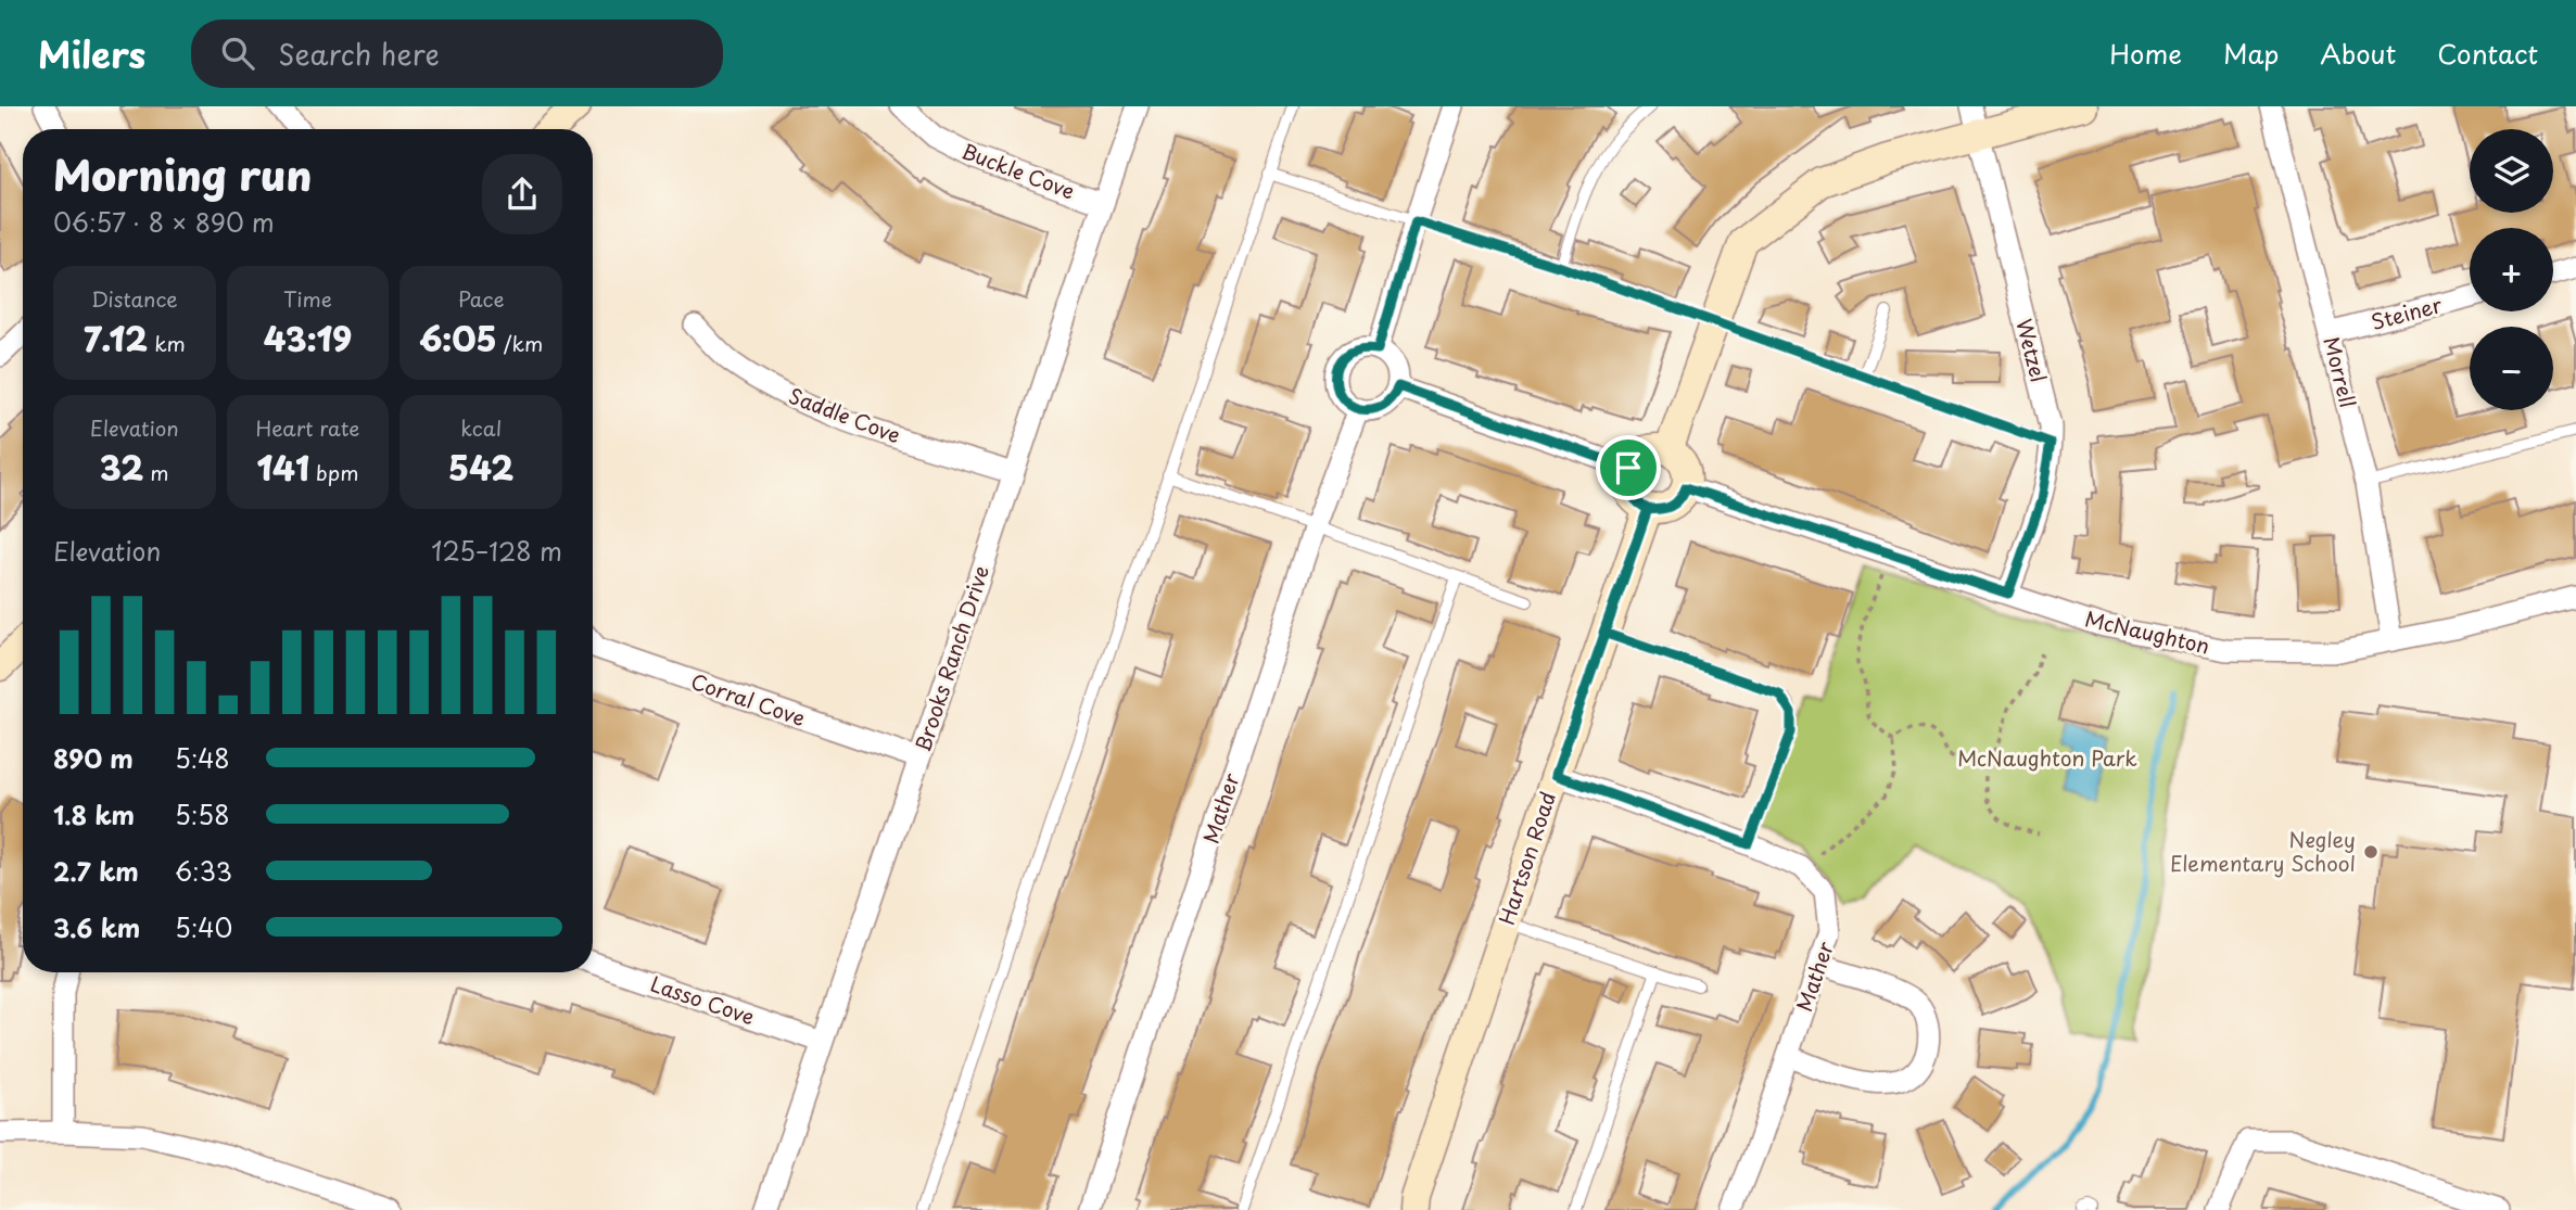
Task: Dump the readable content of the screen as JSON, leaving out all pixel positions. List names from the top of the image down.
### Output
{
  "streets": {
    "street": [
      "Buckle Cove",
      "Steiner",
      "Wetzel",
      "Morrell",
      "Saddle Cove",
      "McNaughton",
      "Brooks Ranch Drive",
      "Corral Cove",
      "Mather",
      "Hartson Road",
      "Lasso Cove"
    ]
  },
  "crossings": [
    ["Buckle Cove", "Brooks Ranch Drive"],
    ["Steiner", "Morrell"],
    ["Wetzel", "McNaughton"],
    ["Morrell", "McNaughton"],
    ["Saddle Cove", "Brooks Ranch Drive"],
    ["McNaughton", "Hartson Road"],
    ["Brooks Ranch Drive", "Corral Cove"],
    ["Brooks Ranch Drive", "Lasso Cove"],
    ["Mather", "Hartson Road"]
  ],
  "parks": ["McNaughton Park"],
  "places": ["Negley Elementary School"],
  "page": {
    "header": "Milers",
    "search": "Search here",
    "nav": [
      "Home",
      "Map",
      "About",
      "Contact"
    ],
    "map_buttons": ["+", "−"],
    "heading": ["Morning run", "06:57 · 8 × 890 m"],
    "stats": [
      ["Distance", "7.12 km"],
      ["Time", "43:19"],
      ["Pace", "6:05 /km"],
      ["Elevation", "32 m"],
      ["Heart rate", "141 bpm"],
      ["kcal", "542"]
    ],
    "chart": ["Elevation", "125–128 m"],
    "list": [
      {
        "name": "890 m",
        "note": "5:48"
      },
      {
        "name": "1.8 km",
        "note": "5:58"
      },
      {
        "name": "2.7 km",
        "note": "6:33"
      },
      {
        "name": "3.6 km",
        "note": "5:40"
      }
    ]
  }
}
